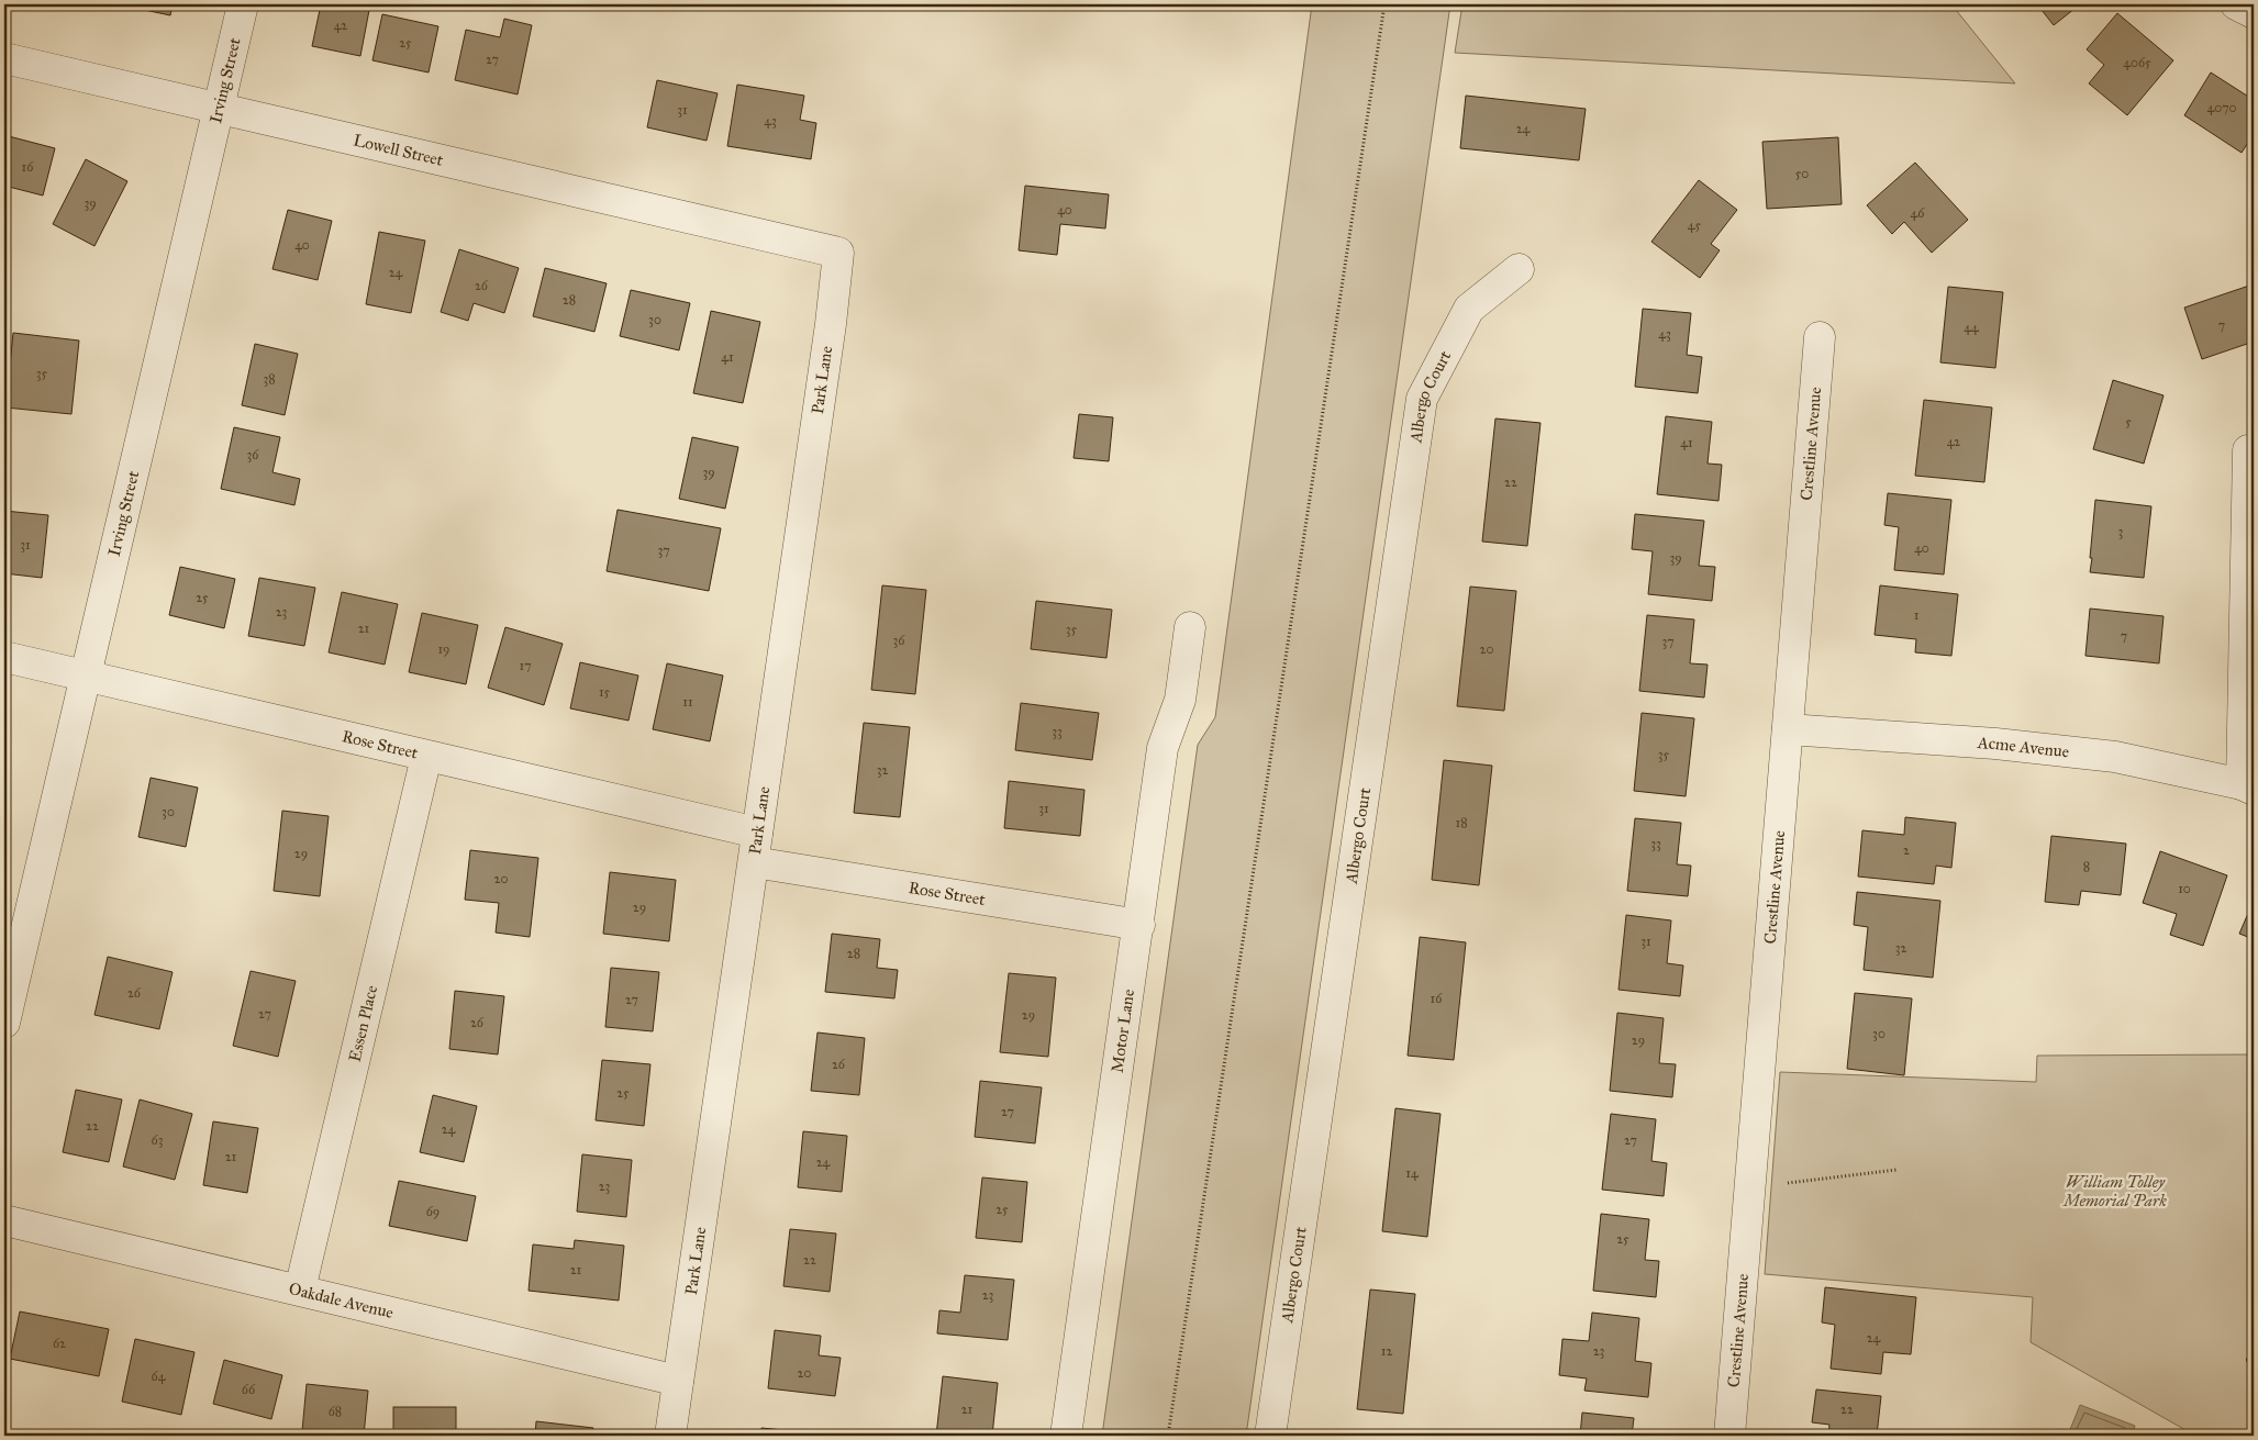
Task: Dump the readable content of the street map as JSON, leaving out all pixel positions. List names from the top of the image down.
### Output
{
  "streets": {
    "street": [
      "Irving Street",
      "Lowell Street",
      "Park Lane",
      "Albergo Court",
      "Crestline Avenue",
      "Rose Street",
      "Acme Avenue",
      "Essen Place",
      "Motor Lane",
      "Oakdale Avenue"
    ]
  },
  "crossings": [
    ["Irving Street", "Lowell Street"],
    ["Irving Street", "Rose Street"],
    ["Lowell Street", "Park Lane"],
    ["Park Lane", "Rose Street"],
    ["Park Lane", "Oakdale Avenue"],
    ["Crestline Avenue", "Acme Avenue"],
    ["Rose Street", "Essen Place"],
    ["Rose Street", "Motor Lane"],
    ["Essen Place", "Oakdale Avenue"]
  ],
  "parks": ["William Tolley Memorial Park"],
  "house_numbers": [
    "42",
    "25",
    "27",
    "4065",
    "4070",
    "31",
    "43",
    "24",
    "16",
    "50",
    "39",
    "40",
    "46",
    "45",
    "40",
    "24",
    "26",
    "28",
    "30",
    "7",
    "44",
    "43",
    "41",
    "35",
    "38",
    "5",
    "42",
    "41",
    "36",
    "39",
    "22",
    "3",
    "31",
    "40",
    "37",
    "39",
    "25",
    "23",
    "1",
    "21",
    "35",
    "7",
    "36",
    "37",
    "19",
    "20",
    "17",
    "15",
    "11",
    "33",
    "35",
    "32",
    "31",
    "30",
    "18",
    "33",
    "2",
    "29",
    "8",
    "20",
    "10",
    "29",
    "31",
    "32",
    "28",
    "26",
    "16",
    "27",
    "27",
    "29",
    "26",
    "30",
    "29",
    "26",
    "25",
    "27",
    "22",
    "24",
    "63",
    "27",
    "21",
    "24",
    "14",
    "23",
    "25",
    "69",
    "25",
    "22",
    "21",
    "23",
    "24",
    "62",
    "12",
    "23",
    "20",
    "64",
    "66",
    "21",
    "22",
    "68"
  ]
}
